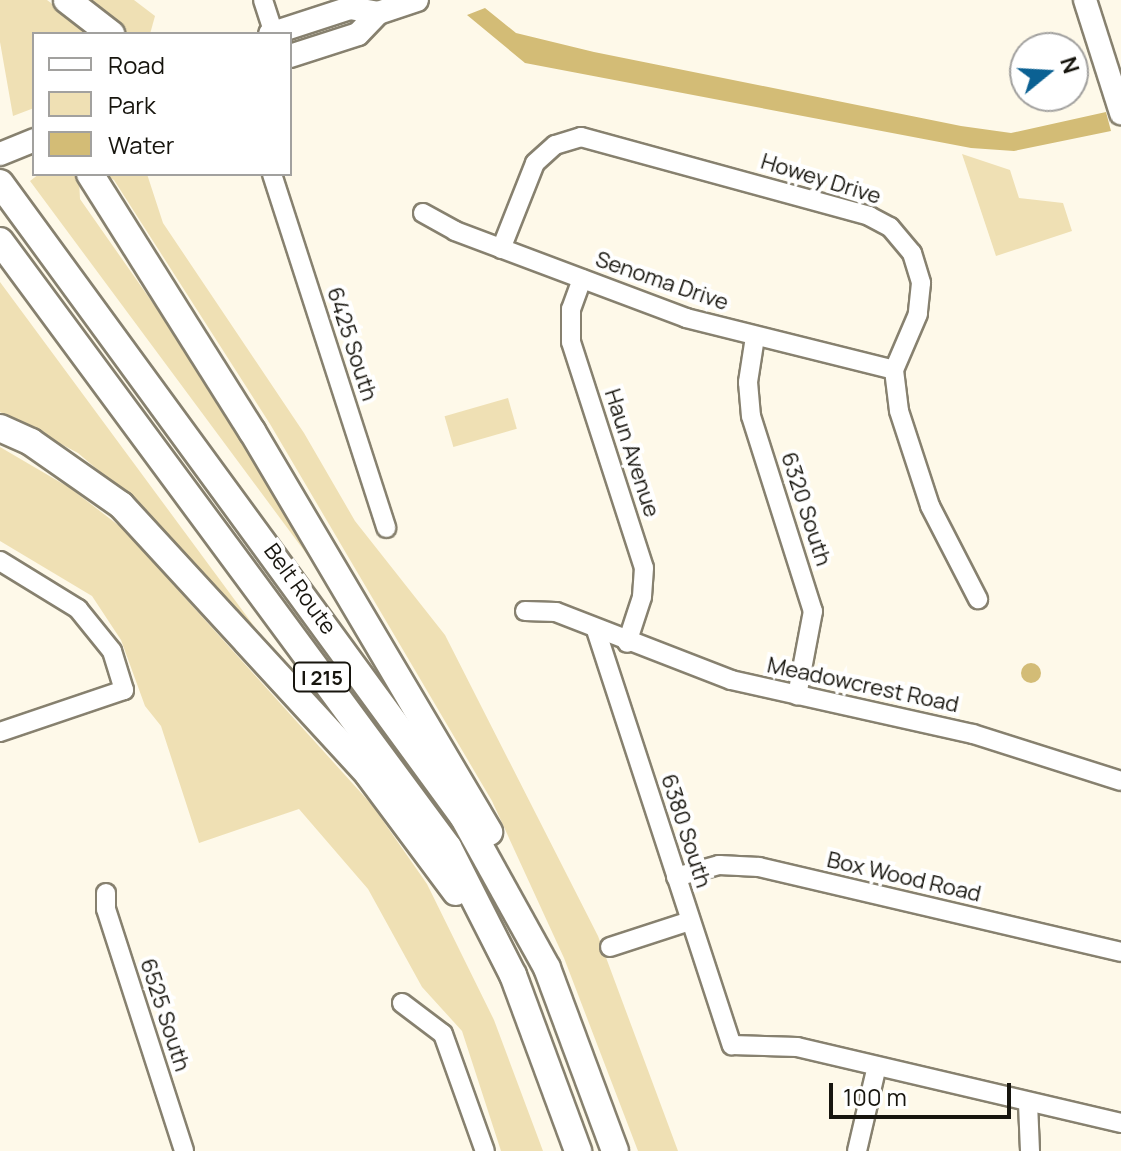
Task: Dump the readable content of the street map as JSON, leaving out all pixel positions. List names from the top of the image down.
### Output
{
  "streets": {
    "highway": ["Belt Route", "I 215"],
    "street": [
      "Howey Drive",
      "Senoma Drive",
      "6425 South",
      "Haun Avenue",
      "6320 South",
      "Meadowcrest Road",
      "6380 South",
      "Box Wood Road",
      "6525 South"
    ]
  },
  "crossings": [
    ["Howey Drive", "Senoma Drive"],
    ["Senoma Drive", "Haun Avenue"],
    ["Senoma Drive", "6320 South"],
    ["Haun Avenue", "Meadowcrest Road"],
    ["6320 South", "Meadowcrest Road"],
    ["Meadowcrest Road", "6380 South"],
    ["6380 South", "Box Wood Road"]
  ],
  "legend": ["Road", "Park", "Water"],
  "scale_bar": "100 m",
  "north": "right"
}
